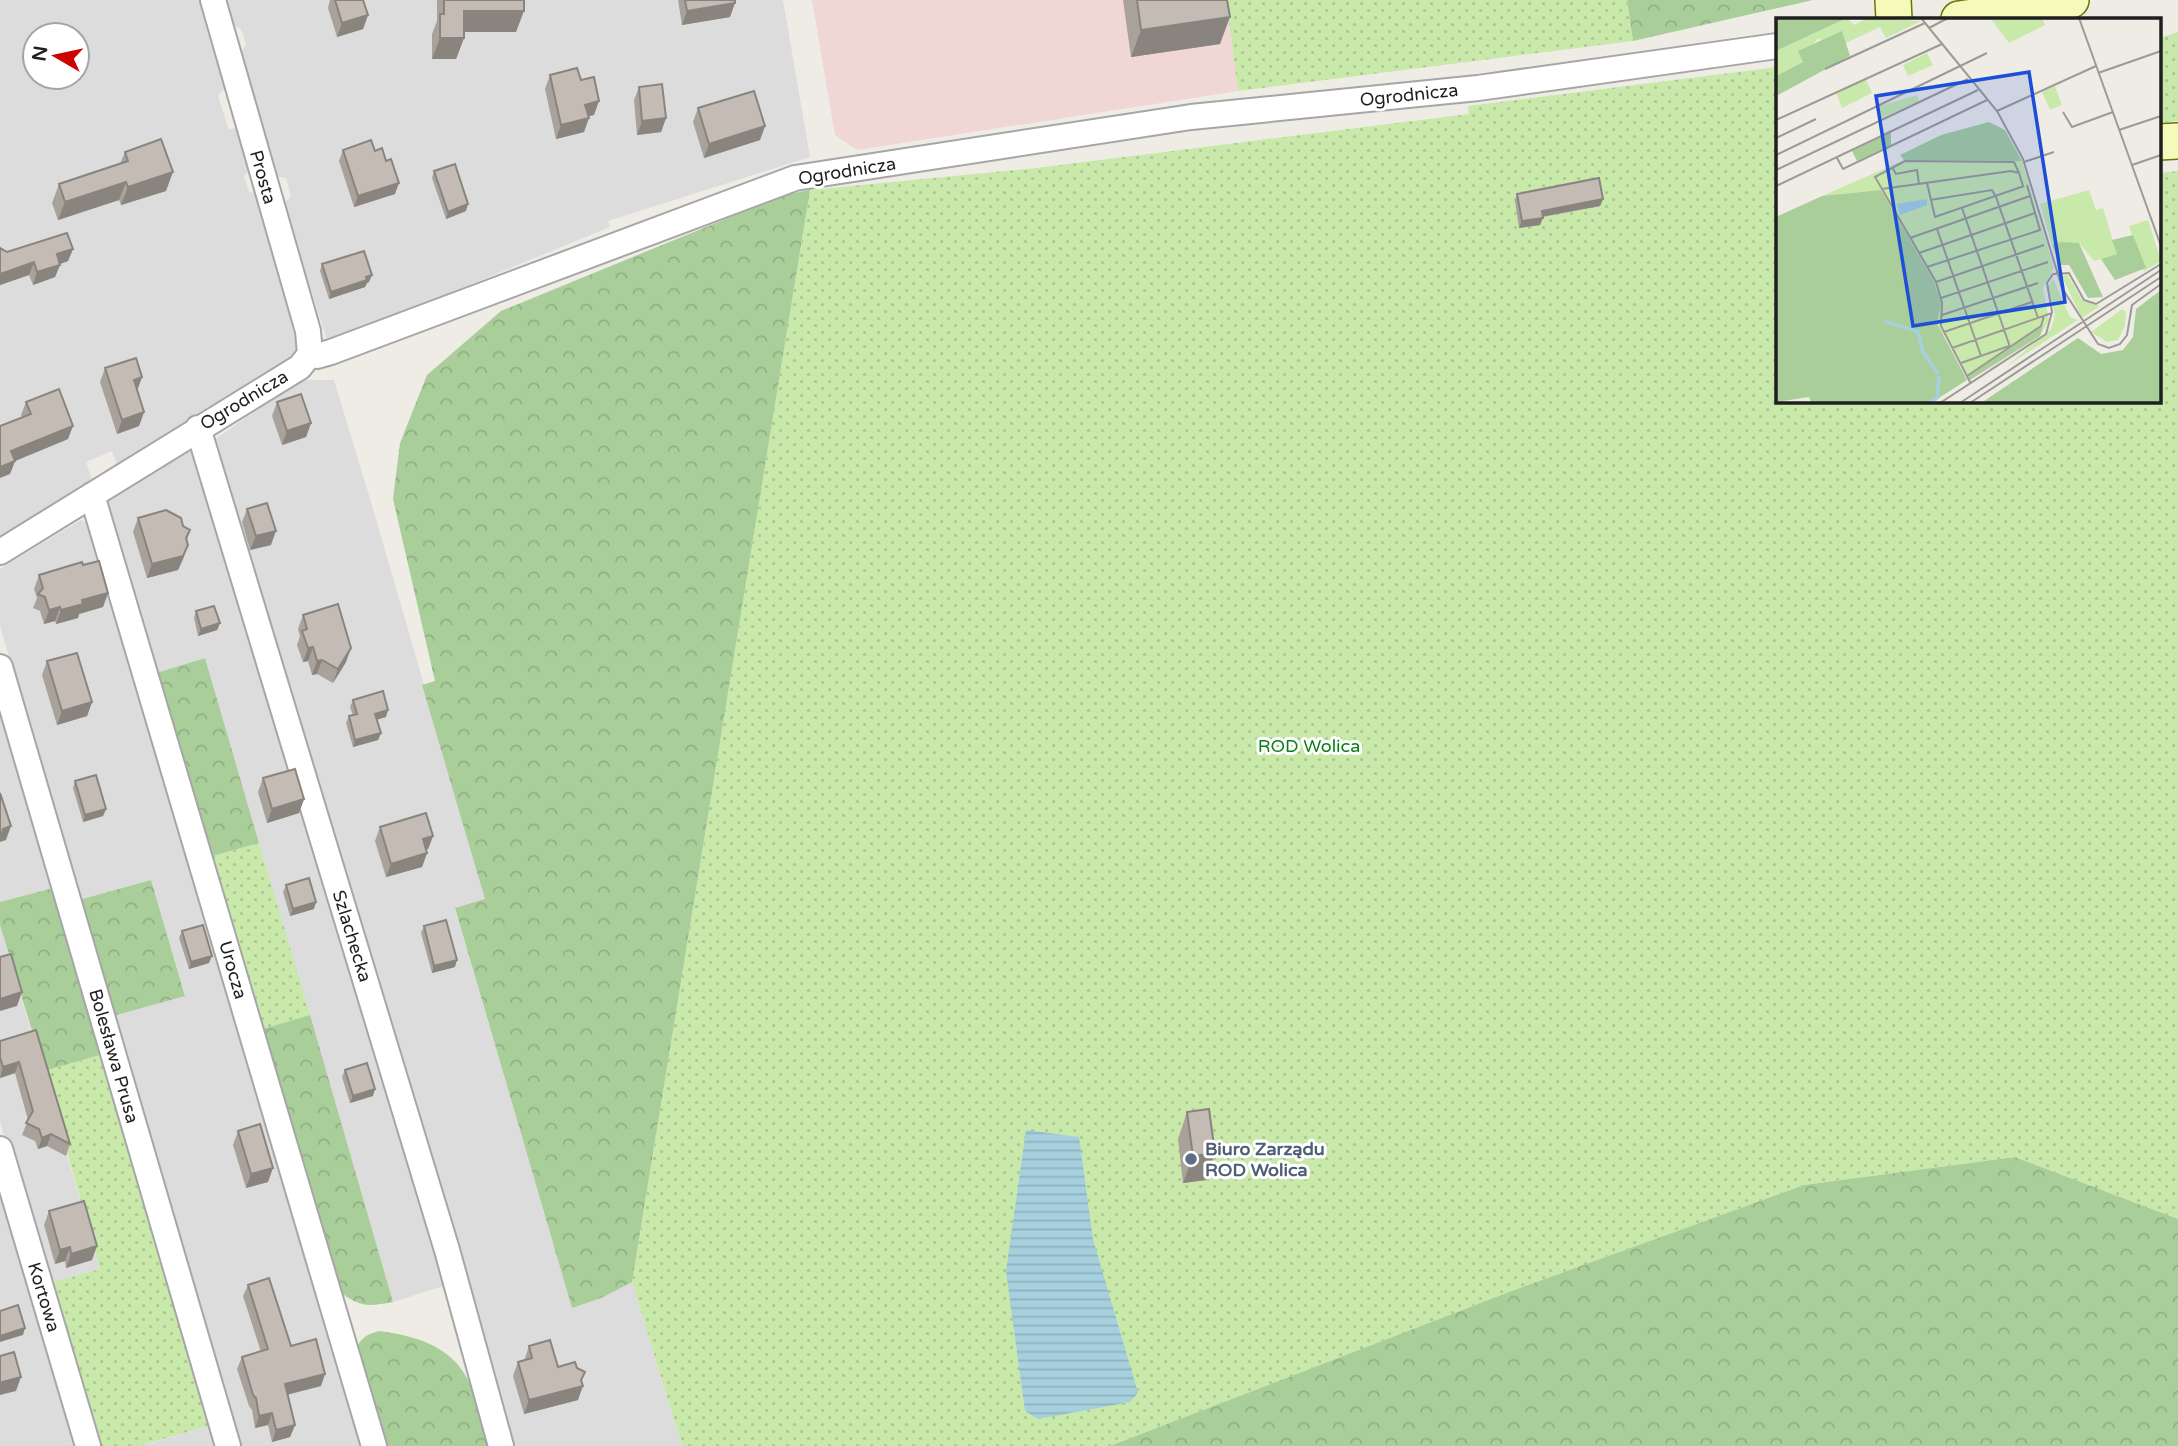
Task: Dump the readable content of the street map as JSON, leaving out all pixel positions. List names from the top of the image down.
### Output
{
  "streets": {
    "street": [
      "Ogrodnicza",
      "Prosta",
      "Szlachecka",
      "Urocza",
      "Bolesława Prusa",
      "Kortowa"
    ]
  },
  "crossings": [
    ["Ogrodnicza", "Prosta"],
    ["Ogrodnicza", "Szlachecka"],
    ["Ogrodnicza", "Urocza"]
  ],
  "parks": ["ROD Wolica"],
  "places": ["Biuro Zarządu ROD Wolica"],
  "north": "left"
}
